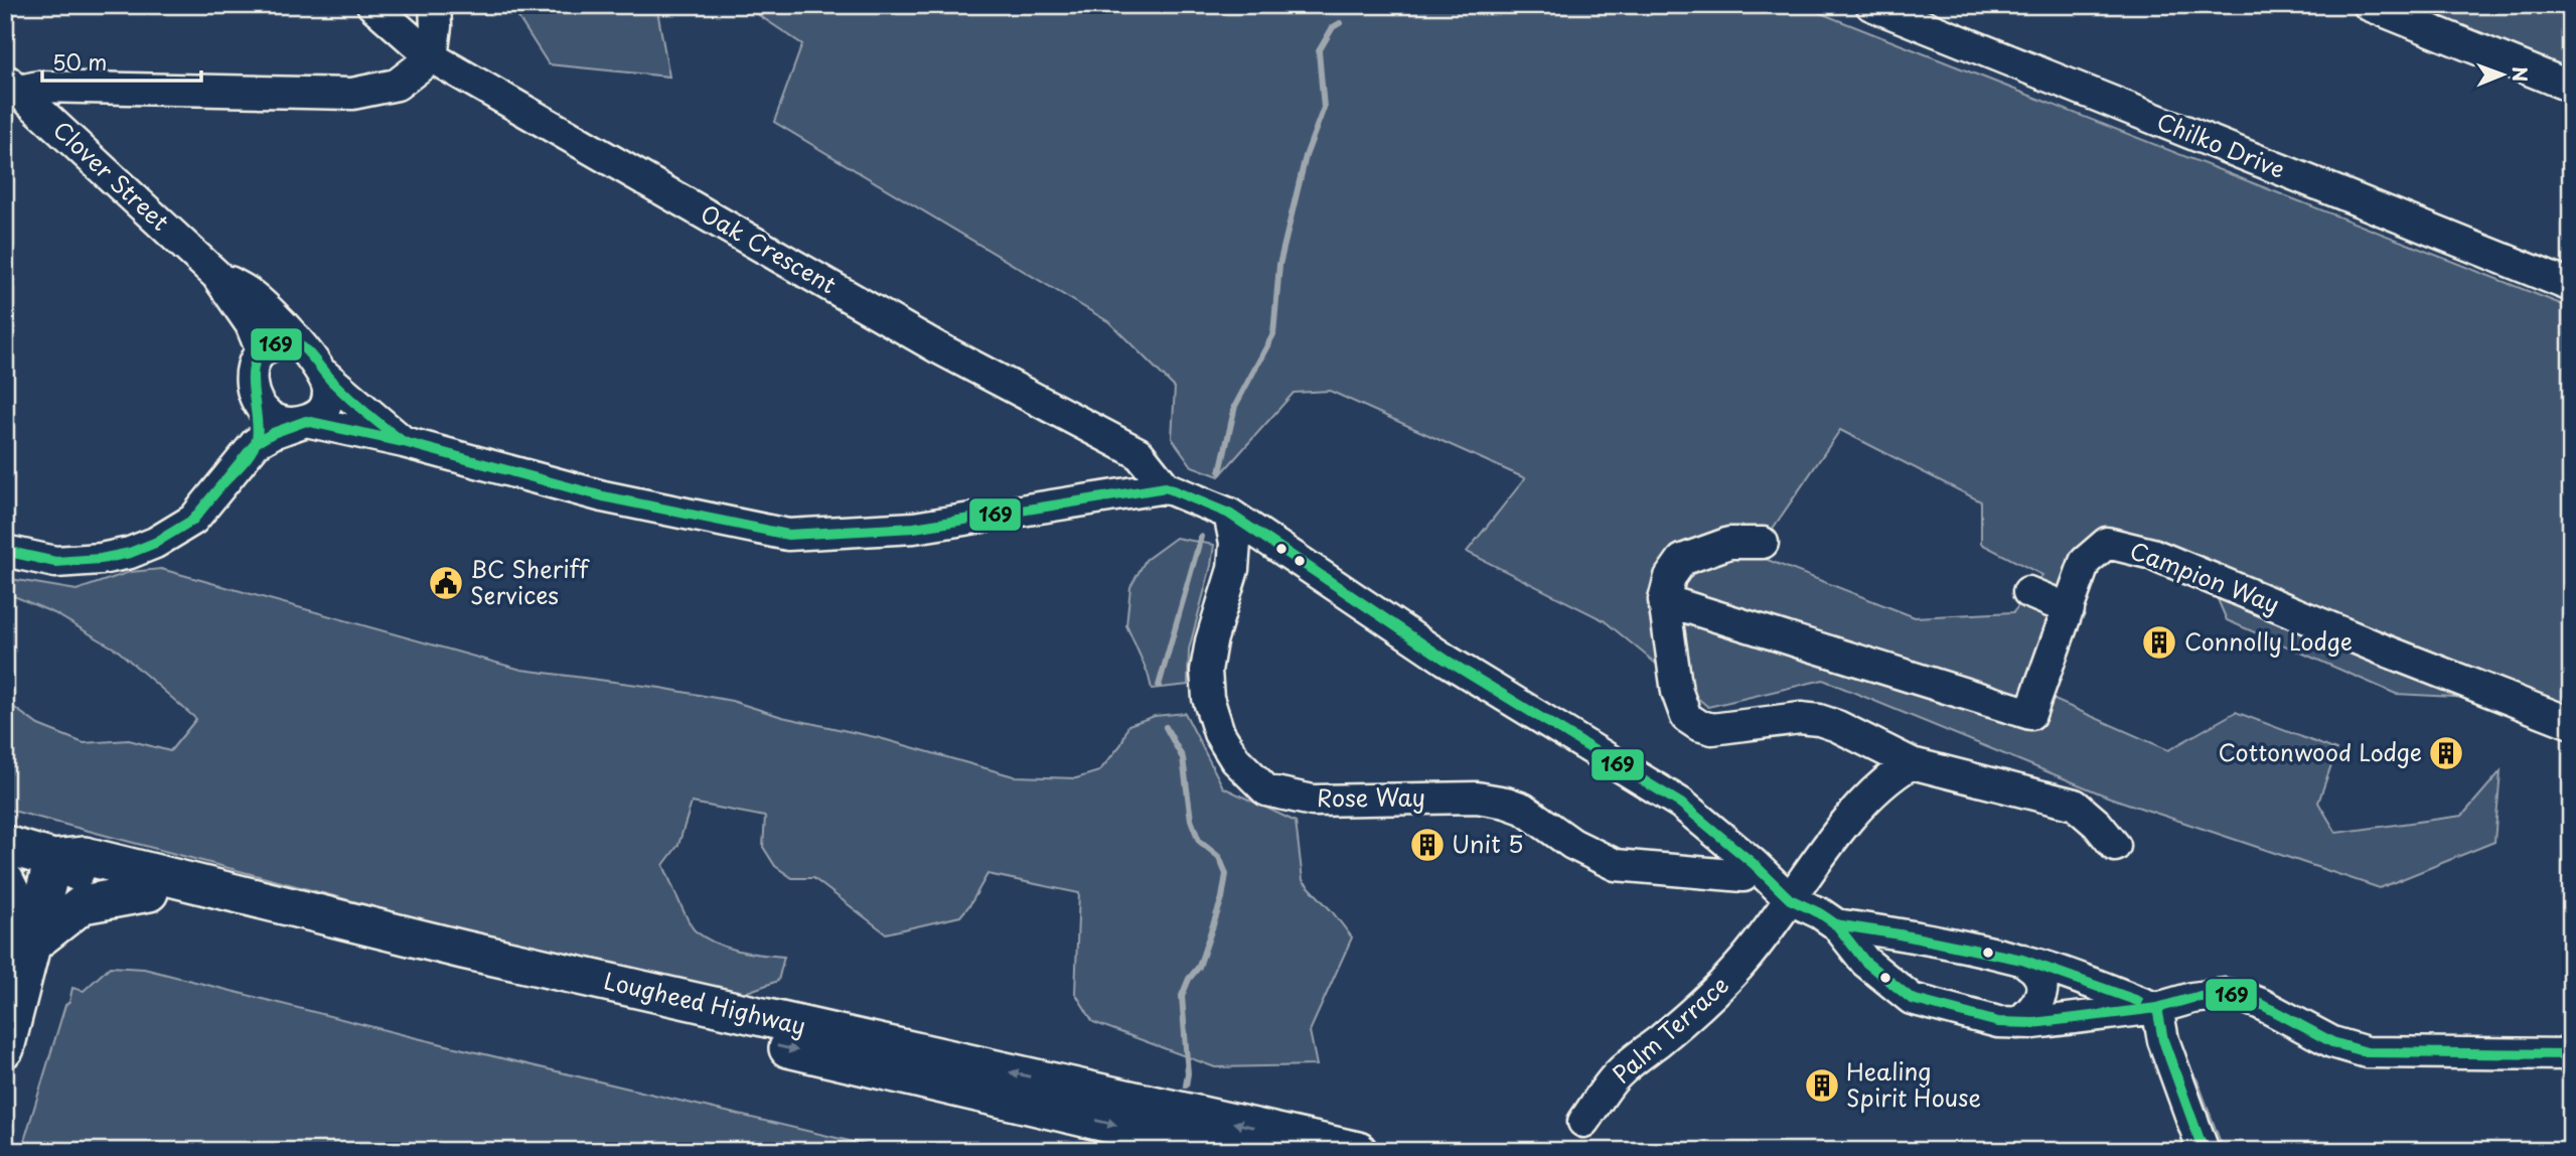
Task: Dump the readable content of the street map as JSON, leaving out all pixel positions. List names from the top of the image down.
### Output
{
  "streets": {
    "main road": ["Lougheed Highway"],
    "street": [
      "Chilko Drive",
      "Clover Street",
      "Oak Crescent",
      "Campion Way",
      "Rose Way",
      "Palm Terrace"
    ]
  },
  "places": {
    "public building": ["BC Sheriff Services"],
    "building": [
      "Connolly Lodge",
      "Cottonwood Lodge",
      "Unit 5",
      "Healing Spirit House"
    ]
  },
  "lines": ["transit line 169"],
  "scale_bar": "50 m",
  "north": "right"
}
